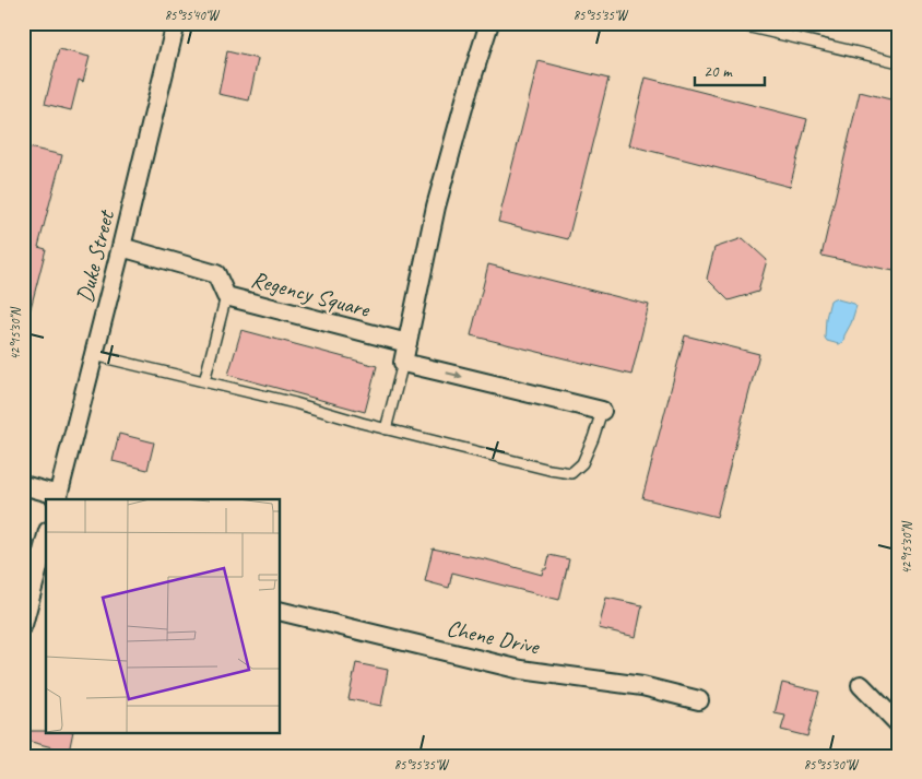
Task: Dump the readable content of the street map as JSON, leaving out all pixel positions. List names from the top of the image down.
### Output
{
  "streets": {
    "street": ["Duke Street", "Regency Square", "Chene Drive"]
  },
  "crossings": [
    ["Duke Street", "Regency Square"]
  ],
  "scale_bar": "20 m",
  "coordinates": [
    "85°35'40\"W",
    "85°35'35\"W",
    "42°15'30\"N",
    "85°35'30\"W"
  ]
}
